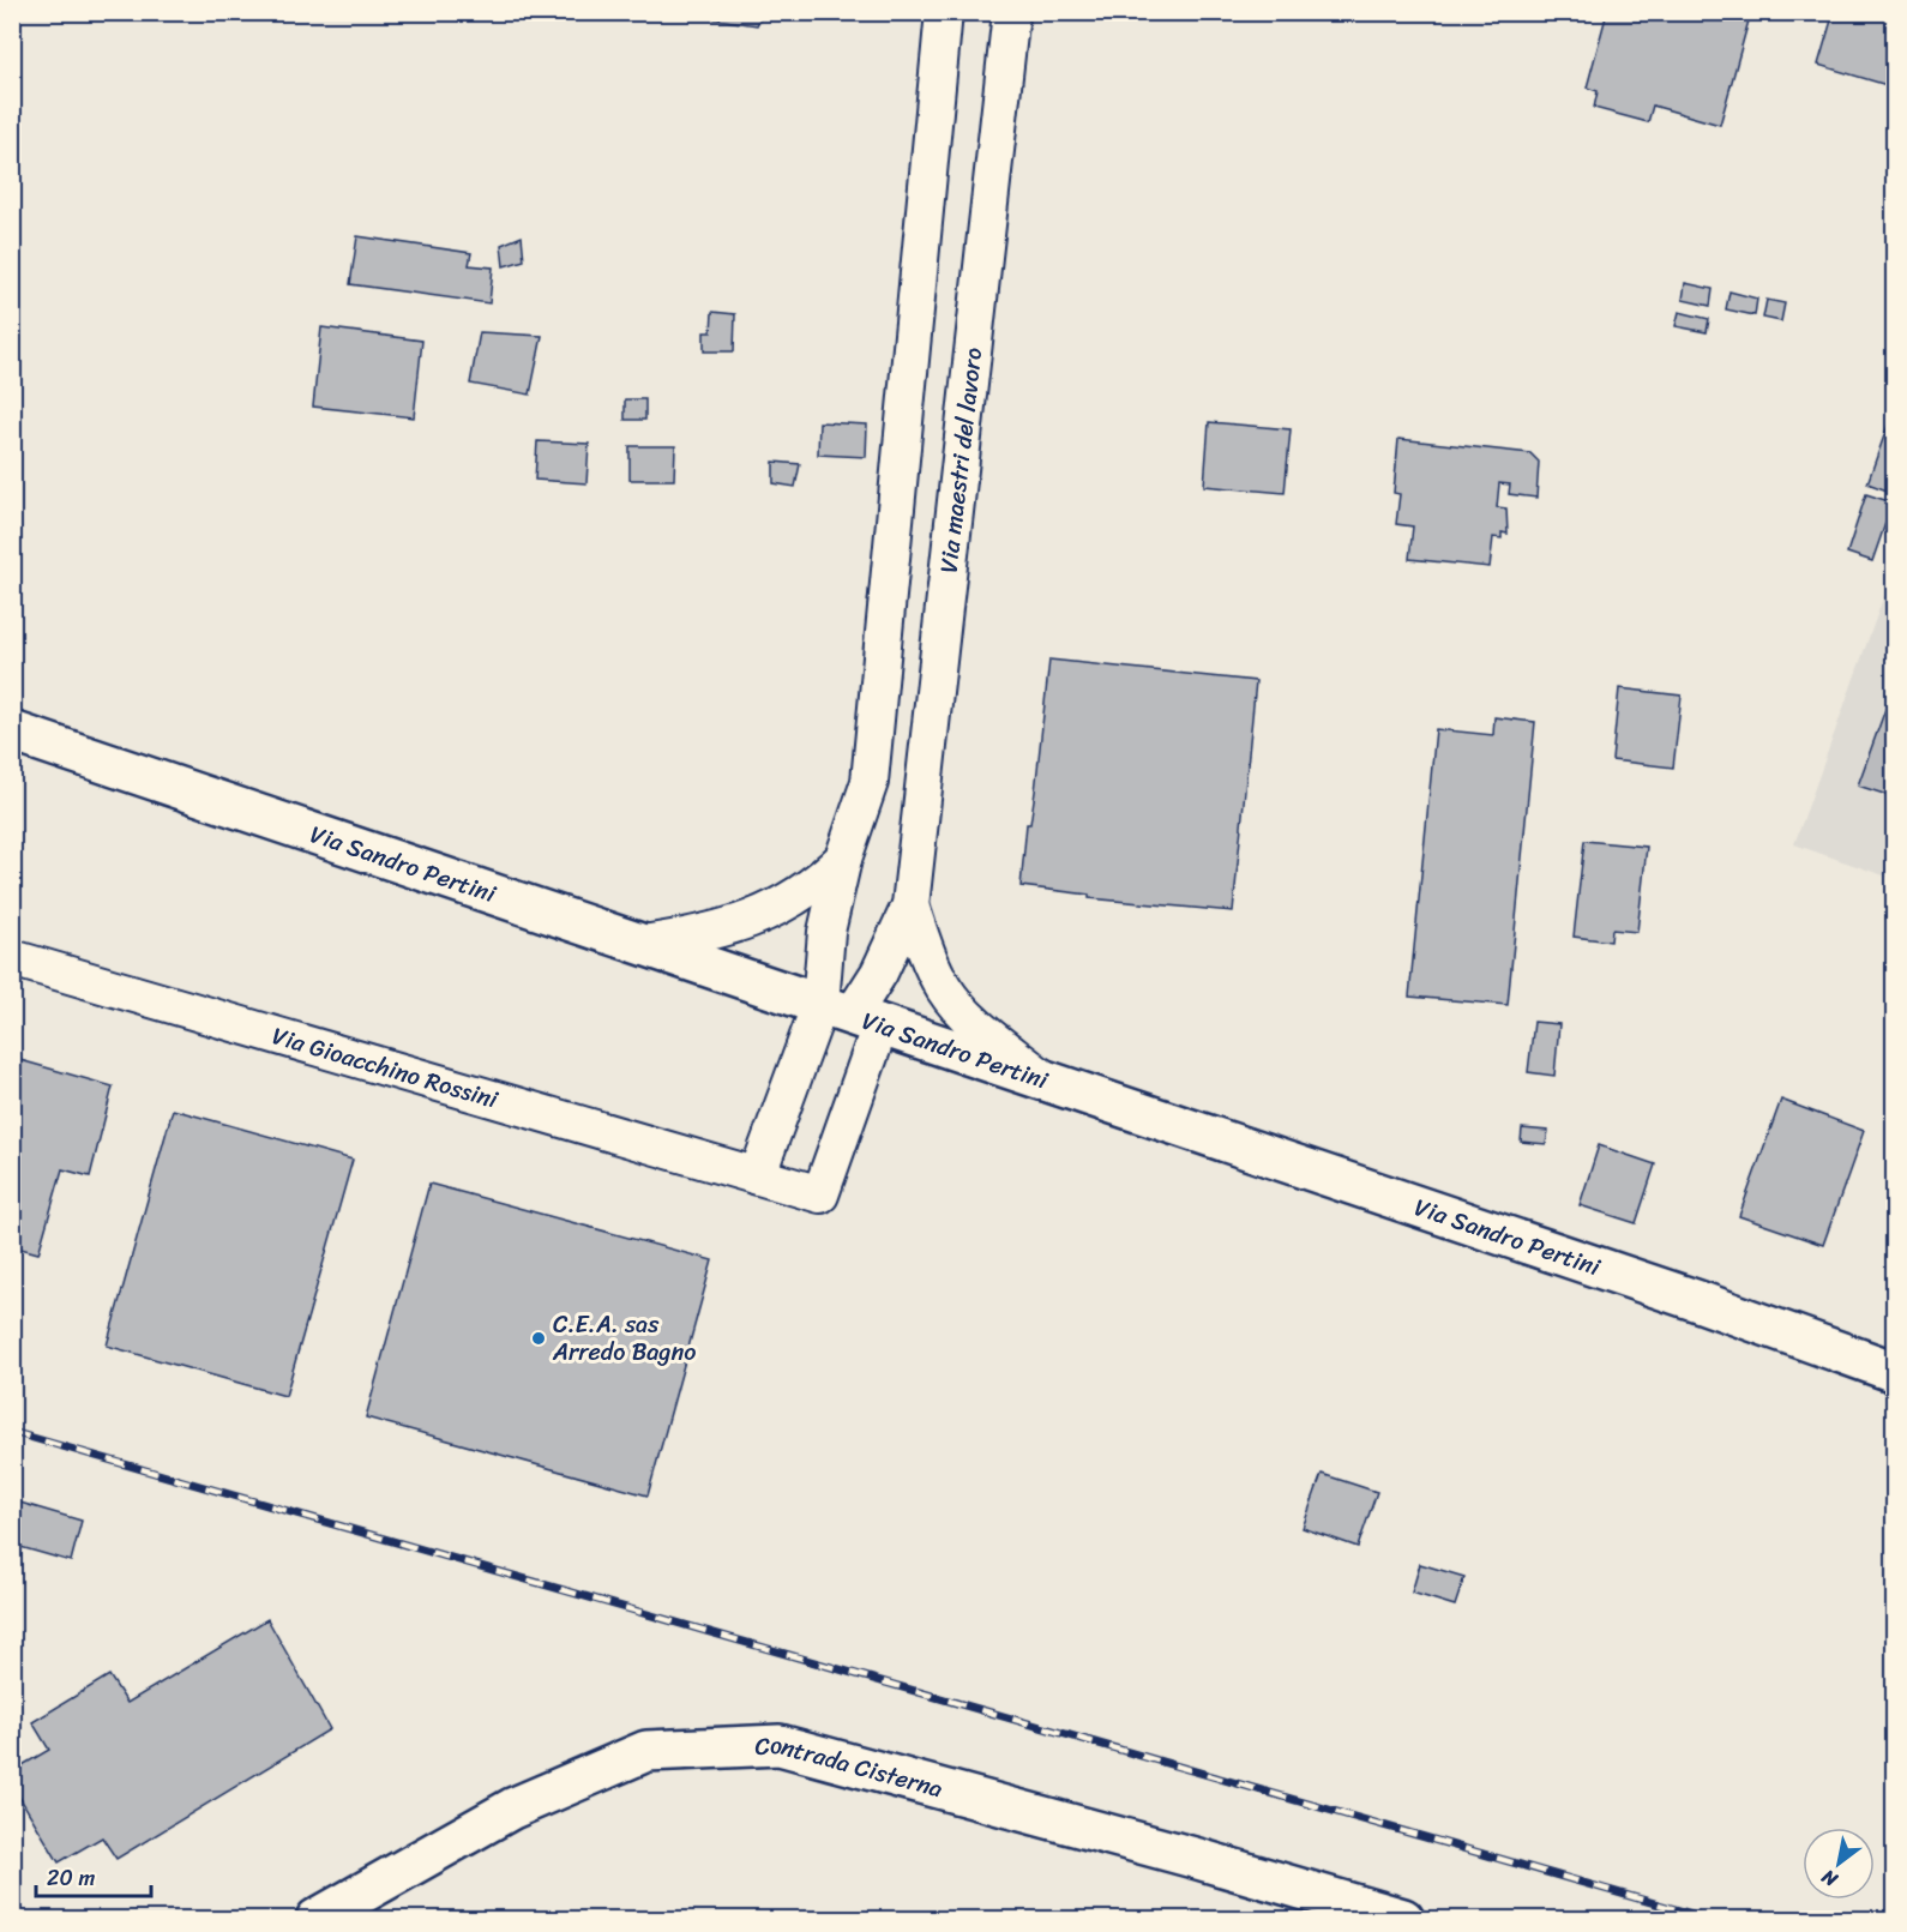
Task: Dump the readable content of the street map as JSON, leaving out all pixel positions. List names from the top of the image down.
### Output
{
  "streets": {
    "main road": ["Via Sandro Pertini", "Contrada Cisterna"],
    "street": ["Via maestri del lavoro", "Via Gioacchino Rossini"]
  },
  "crossings": [
    ["Via maestri del lavoro", "Via Sandro Pertini"],
    ["Via maestri del lavoro", "Via Gioacchino Rossini"],
    ["Via Sandro Pertini", "Via Gioacchino Rossini"]
  ],
  "places": ["C.E.A. sas Arredo Bagno"],
  "scale_bar": "20 m",
  "north": "bottom left"
}
